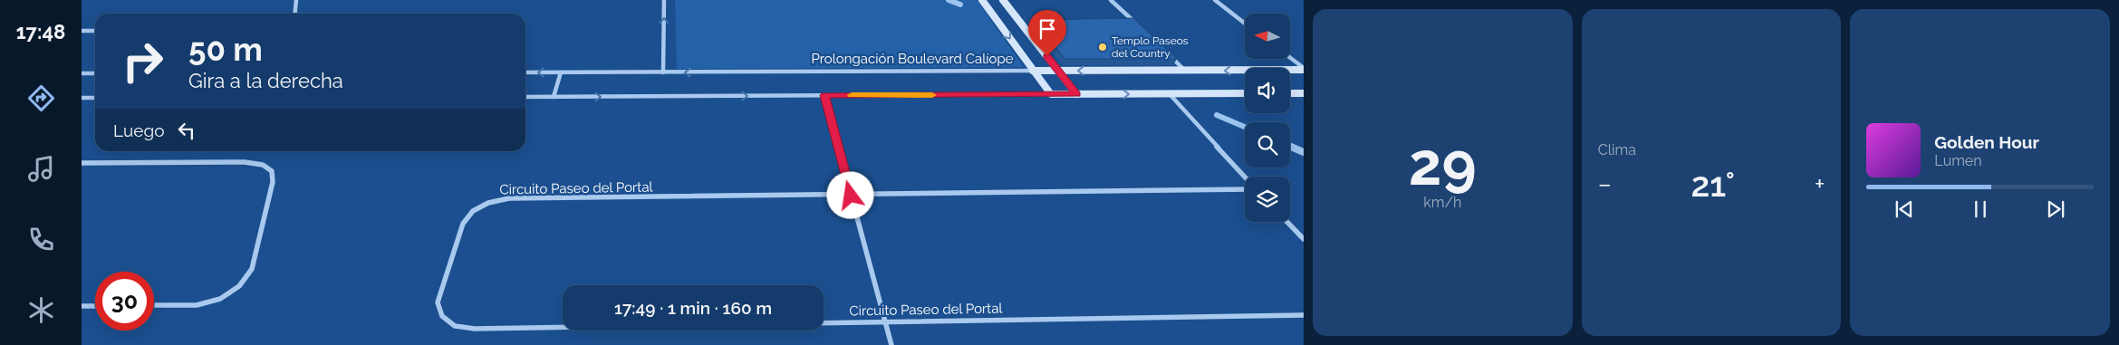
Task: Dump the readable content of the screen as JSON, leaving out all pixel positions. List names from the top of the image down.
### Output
{
  "streets": {
    "street": ["Prolongación Boulevard Calíope", "Circuito Paseo del Portal"]
  },
  "places": ["Templo Paseos del Country"],
  "north": "left",
  "page": {
    "tabs": "17:48",
    "tile": [
      ["29", "km/h"],
      "Clima"
    ],
    "turn": ["50 m", "Gira a la derecha"],
    "then": "Luego",
    "song": ["Golden Hour", "Lumen"],
    "heat": ["−", "21°", "+"],
    "limit": "30",
    "trip": "17:49 · 1 min · 160 m"
  }
}
